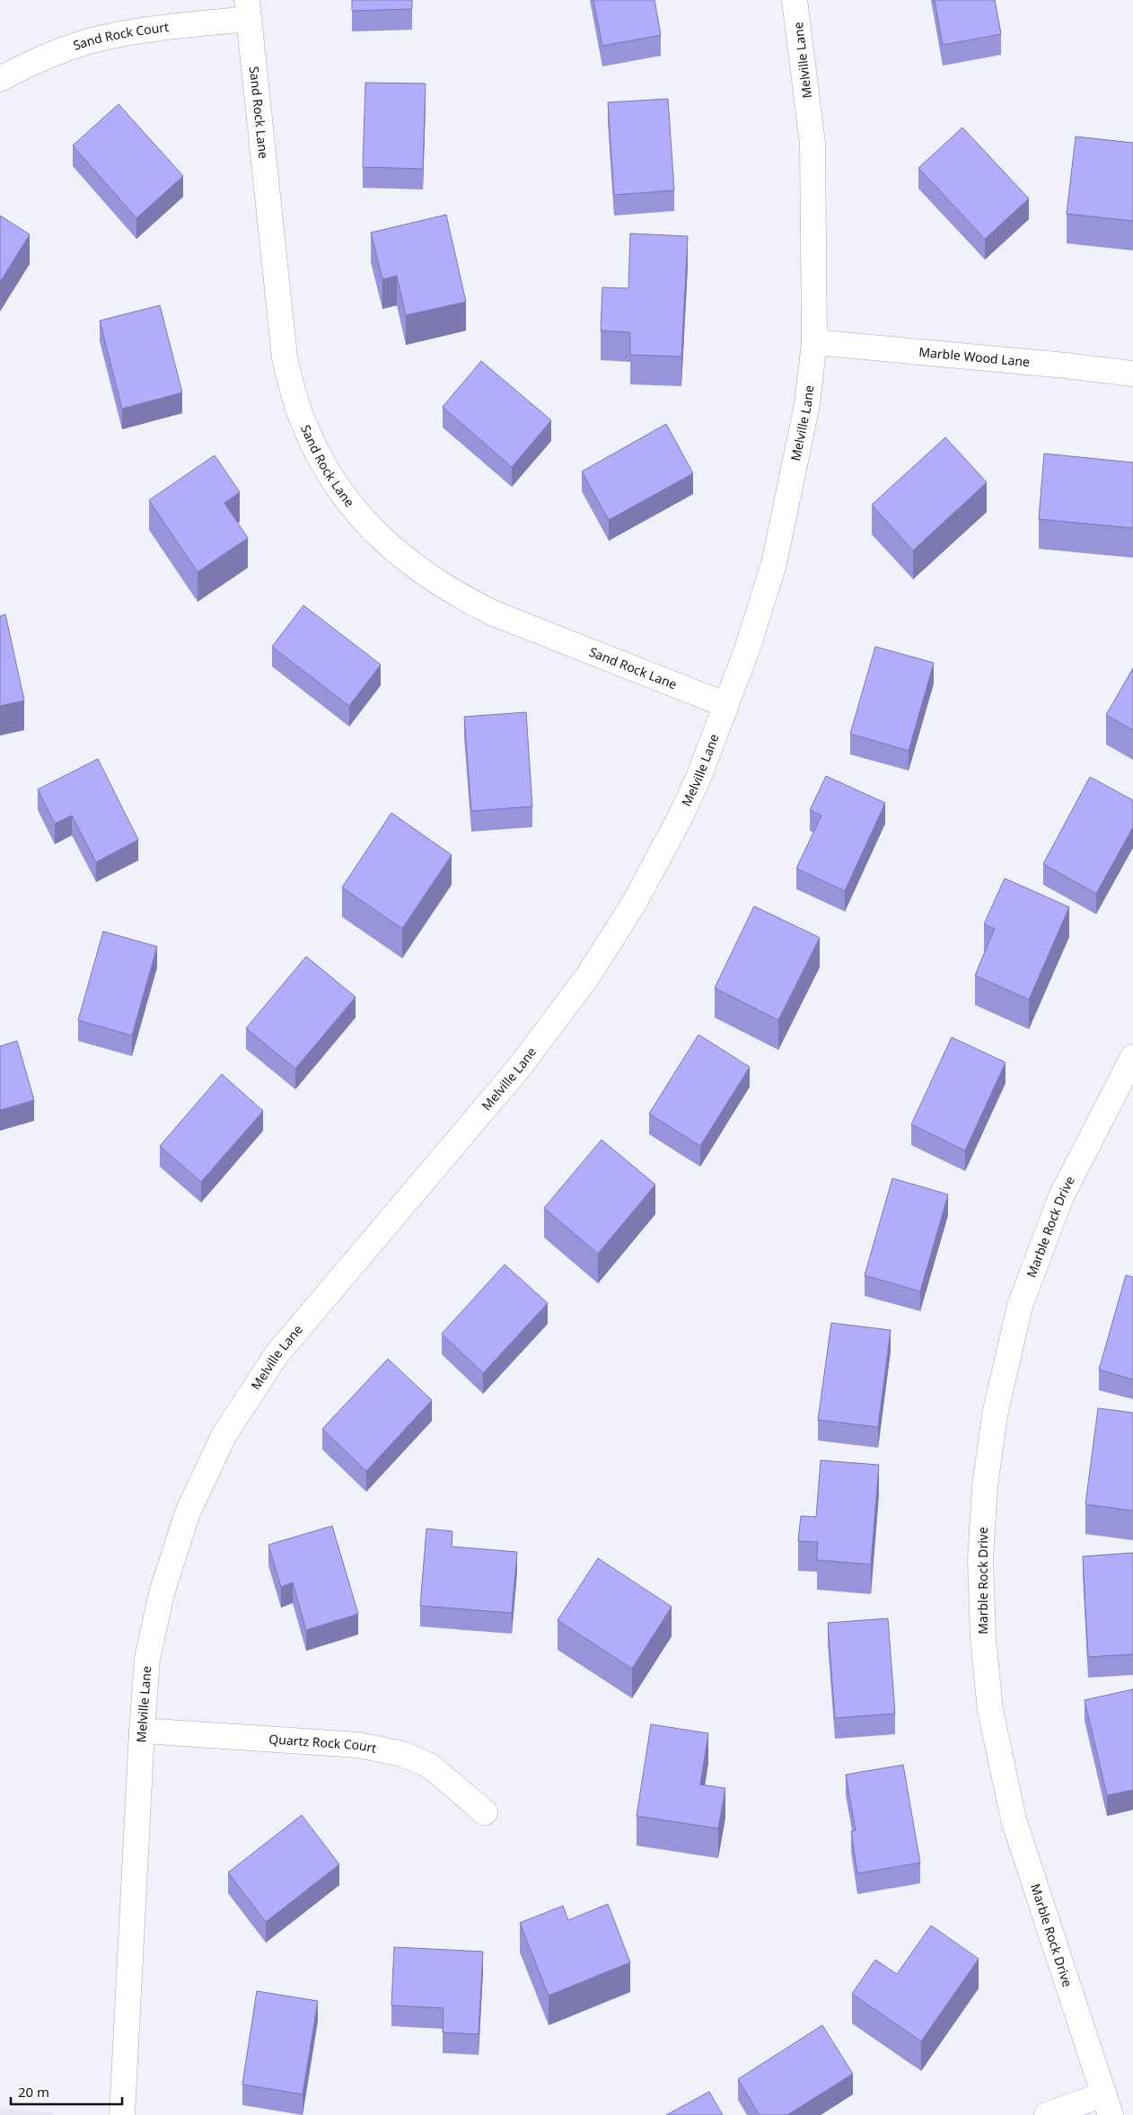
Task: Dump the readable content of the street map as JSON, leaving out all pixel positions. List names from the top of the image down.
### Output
{
  "streets": {
    "street": [
      "Sand Rock Court",
      "Melville Lane",
      "Sand Rock Lane",
      "Marble Wood Lane",
      "Marble Rock Drive",
      "Quartz Rock Court"
    ]
  },
  "crossings": [
    ["Sand Rock Court", "Sand Rock Lane"],
    ["Melville Lane", "Sand Rock Lane"],
    ["Melville Lane", "Marble Wood Lane"],
    ["Melville Lane", "Quartz Rock Court"]
  ],
  "scale_bar": "20 m"
}
